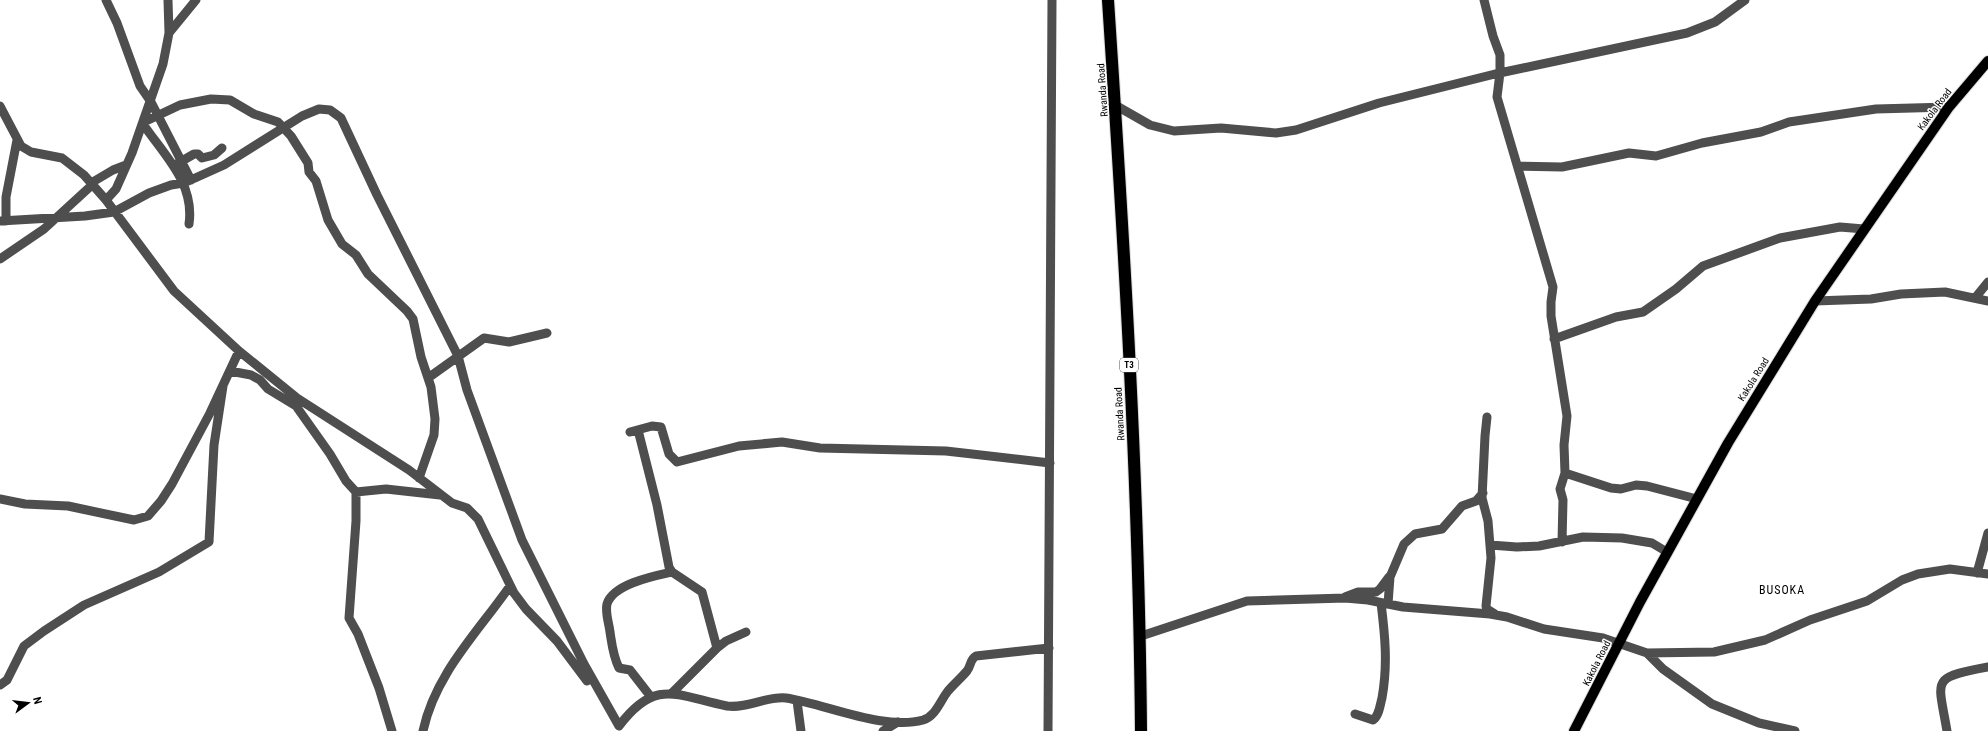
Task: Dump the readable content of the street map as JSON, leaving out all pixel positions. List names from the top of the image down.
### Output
{
  "streets": {
    "highway": ["Rwanda Road", "T3"],
    "main road": ["Kakola Road"]
  },
  "districts": ["BUSOKA"],
  "north": "right"
}
